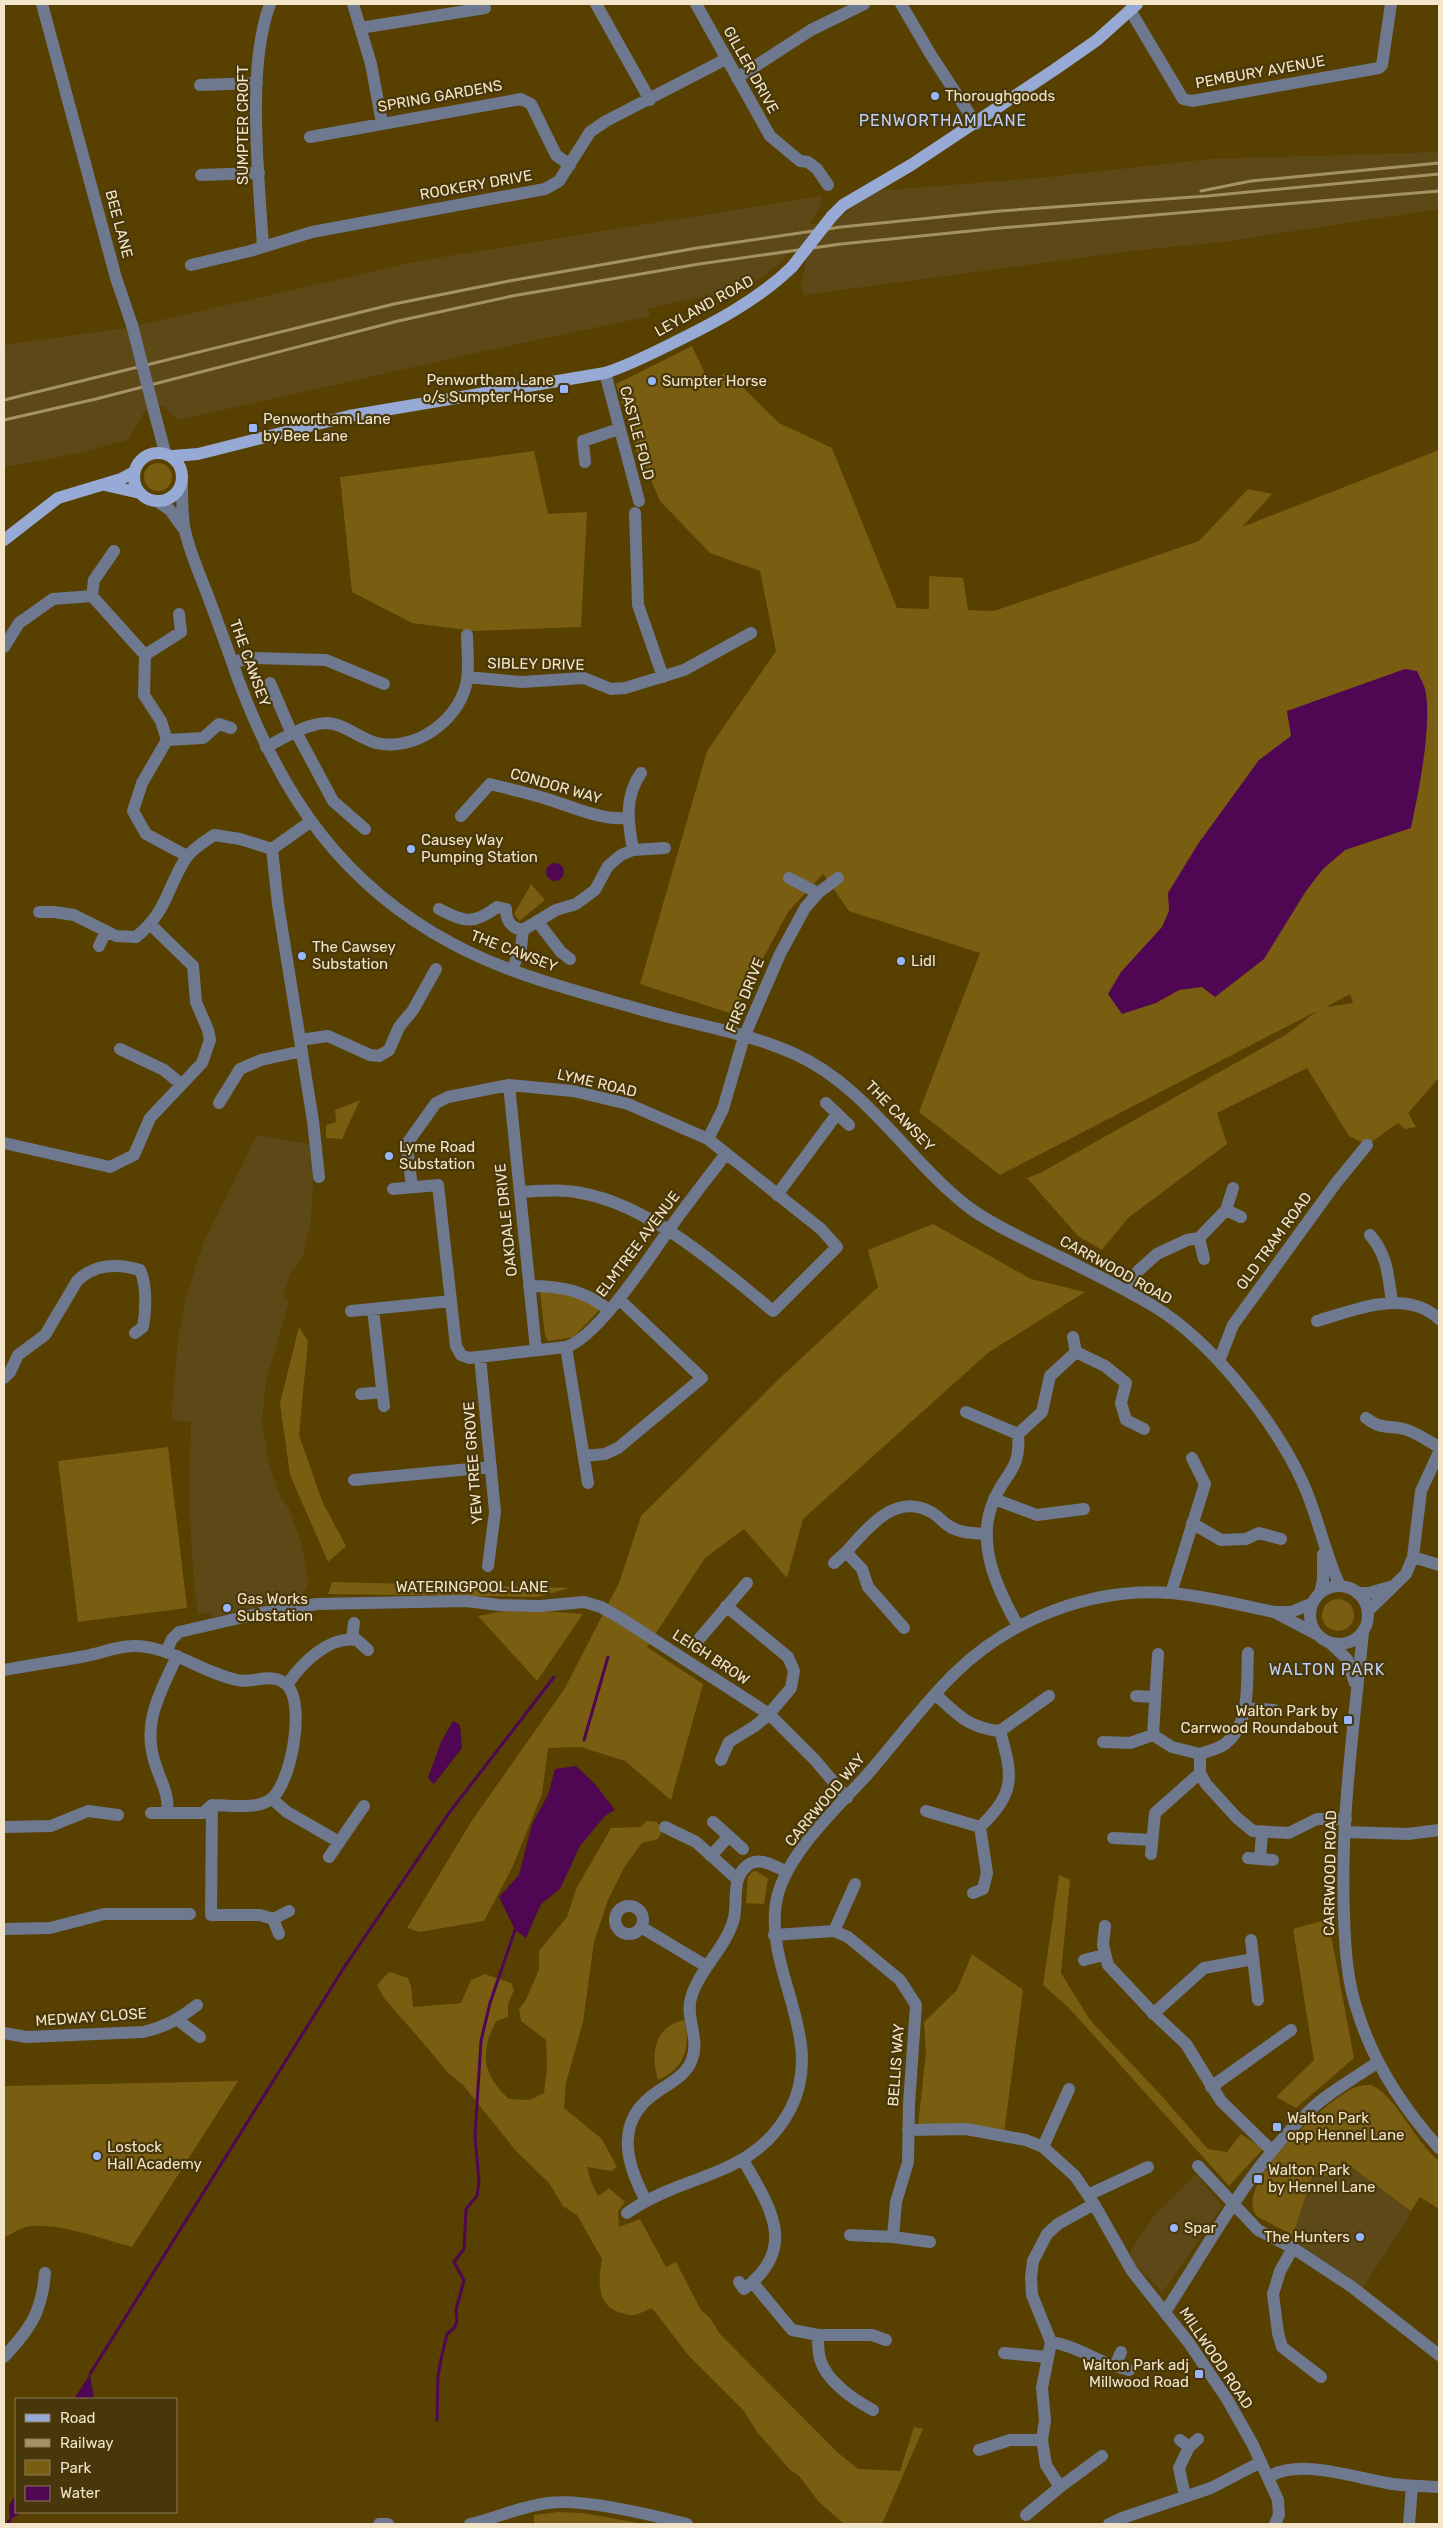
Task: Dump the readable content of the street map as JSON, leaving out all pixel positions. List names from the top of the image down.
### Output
{
  "streets": {
    "main road": ["LEYLAND ROAD"],
    "street": [
      "GILLER DRIVE",
      "PEMBURY AVENUE",
      "SPRING GARDENS",
      "SUMPTER CROFT",
      "ROOKERY DRIVE",
      "BEE LANE",
      "CASTLE FOLD",
      "THE CAWSEY",
      "SIBLEY DRIVE",
      "CONDOR WAY",
      "FIRS DRIVE",
      "LYME ROAD",
      "OAKDALE DRIVE",
      "OLD TRAM ROAD",
      "ELMTREE AVENUE",
      "CARRWOOD ROAD",
      "YEW TREE GROVE",
      "WATERINGPOOL LANE",
      "LEIGH BROW",
      "CARRWOOD WAY",
      "MEDWAY CLOSE",
      "BELLIS WAY",
      "MILLWOOD ROAD"
    ]
  },
  "crossings": [
    ["GILLER DRIVE", "ROOKERY DRIVE"],
    ["PEMBURY AVENUE", "LEYLAND ROAD"],
    ["SPRING GARDENS", "ROOKERY DRIVE"],
    ["SUMPTER CROFT", "ROOKERY DRIVE"],
    ["BEE LANE", "LEYLAND ROAD"],
    ["BEE LANE", "THE CAWSEY"],
    ["LEYLAND ROAD", "CASTLE FOLD"],
    ["LEYLAND ROAD", "THE CAWSEY"],
    ["CASTLE FOLD", "SIBLEY DRIVE"],
    ["THE CAWSEY", "FIRS DRIVE"],
    ["THE CAWSEY", "CARRWOOD ROAD"],
    ["FIRS DRIVE", "LYME ROAD"],
    ["LYME ROAD", "OAKDALE DRIVE"],
    ["LYME ROAD", "ELMTREE AVENUE"],
    ["OAKDALE DRIVE", "ELMTREE AVENUE"],
    ["OLD TRAM ROAD", "CARRWOOD ROAD"],
    ["ELMTREE AVENUE", "YEW TREE GROVE"],
    ["CARRWOOD ROAD", "CARRWOOD WAY"],
    ["CARRWOOD ROAD", "MILLWOOD ROAD"],
    ["WATERINGPOOL LANE", "LEIGH BROW"],
    ["LEIGH BROW", "CARRWOOD WAY"]
  ],
  "districts": ["PENWORTHAM LANE", "WALTON PARK"],
  "places": {
    "other": [
      "Thoroughgoods",
      "Sumpter Horse",
      "Causey Way Pumping Station",
      "The Cawsey Substation",
      "Lidl",
      "Lyme Road Substation",
      "Gas Works Substation",
      "Lostock Hall Academy",
      "Spar",
      "The Hunters"
    ],
    "transit": [
      "Penwortham Lane o/s Sumpter Horse",
      "Penwortham Lane by Bee Lane",
      "Walton Park by Carrwood Roundabout",
      "Walton Park opp Hennel Lane",
      "Walton Park by Hennel Lane",
      "Walton Park adj Millwood Road"
    ]
  },
  "legend": [
    "Road",
    "Railway",
    "Park",
    "Water"
  ]
}
